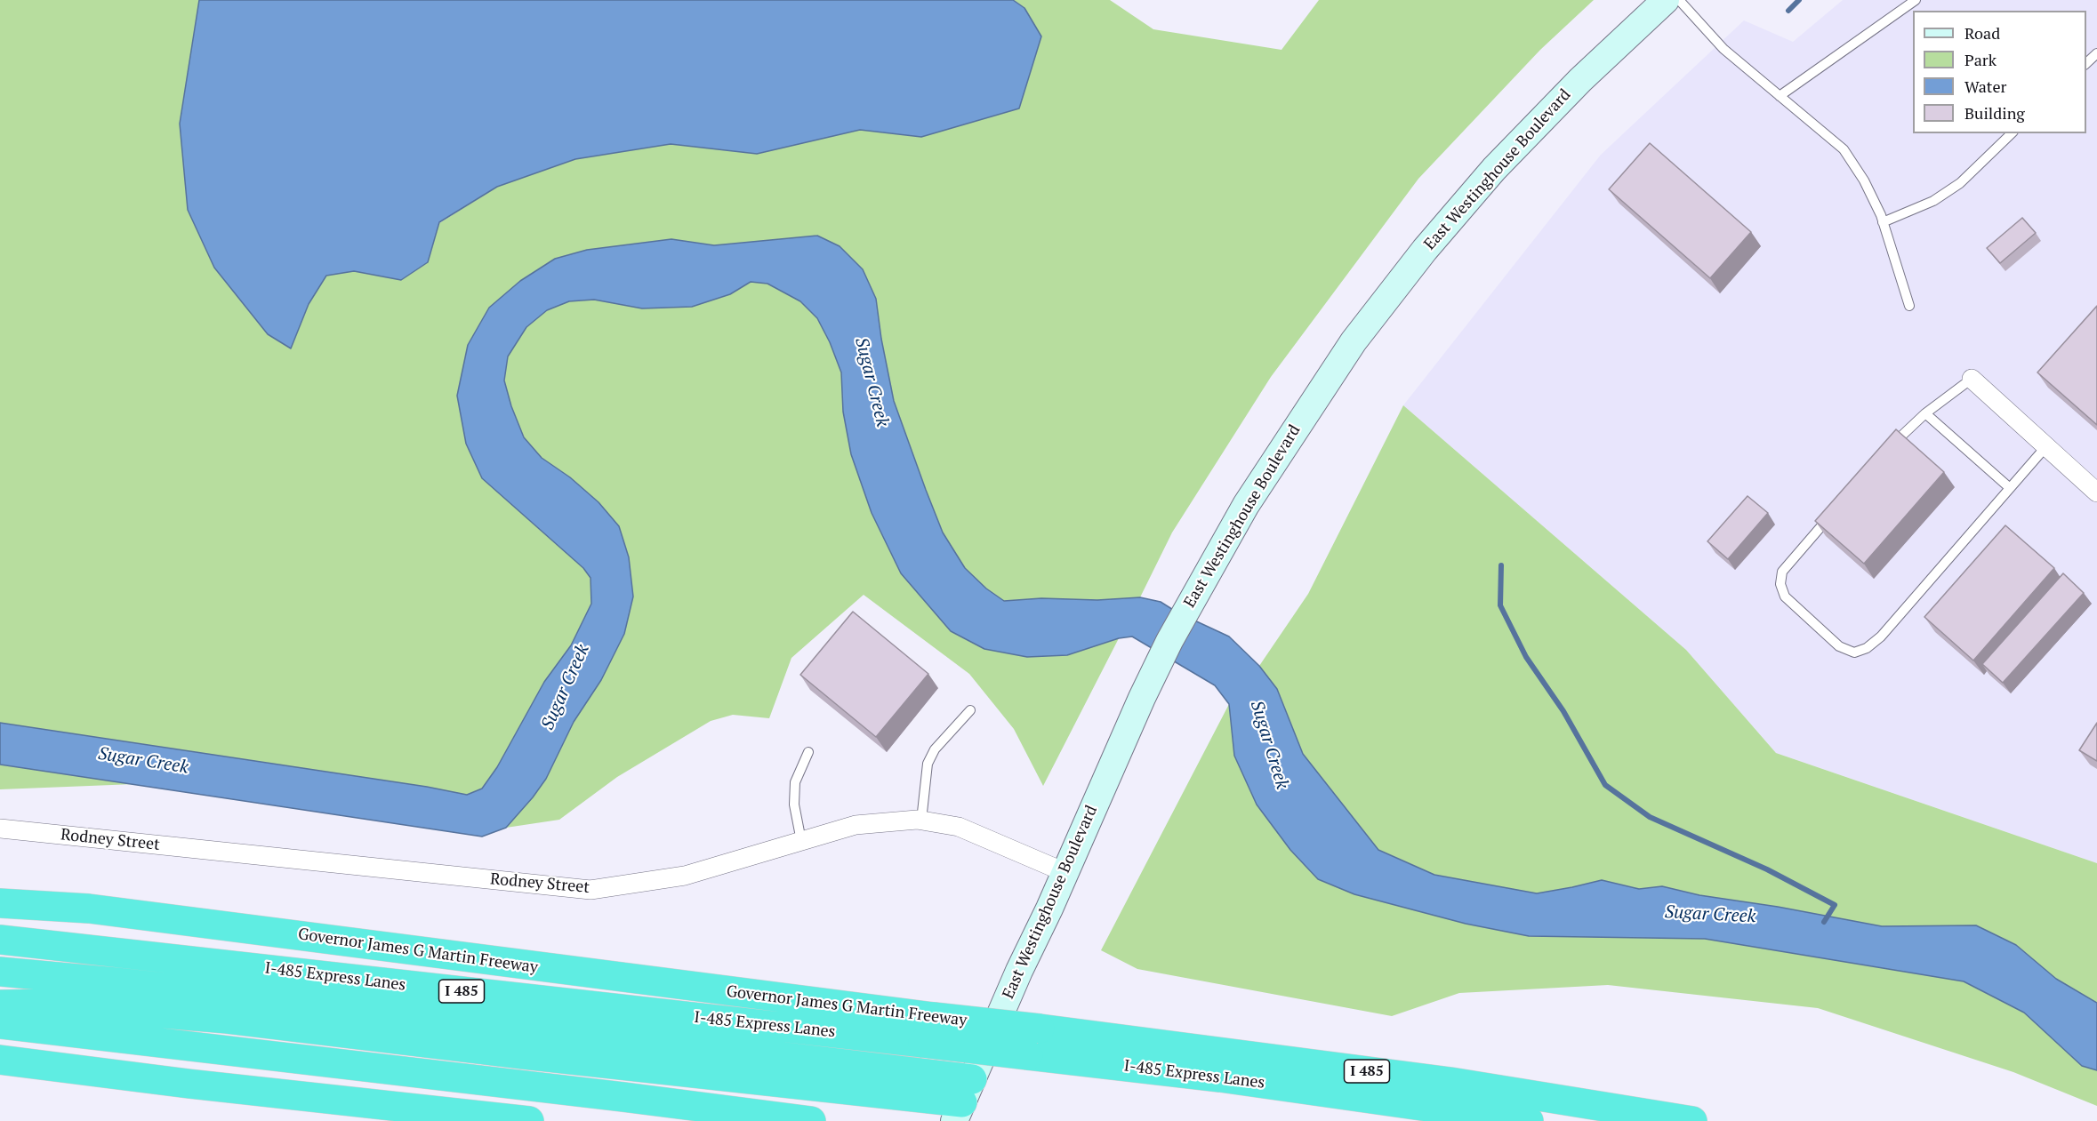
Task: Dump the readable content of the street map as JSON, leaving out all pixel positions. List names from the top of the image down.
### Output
{
  "streets": {
    "highway": ["Governor James G Martin Freeway", "I-485 Express Lanes", "I 485"],
    "main road": ["East Westinghouse Boulevard"],
    "street": ["Rodney Street"]
  },
  "crossings": [
    ["East Westinghouse Boulevard", "Rodney Street"],
    ["Governor James G Martin Freeway", "I-485 Express Lanes"]
  ],
  "water": ["Sugar Creek"],
  "legend": [
    "Road",
    "Park",
    "Water",
    "Building"
  ]
}
